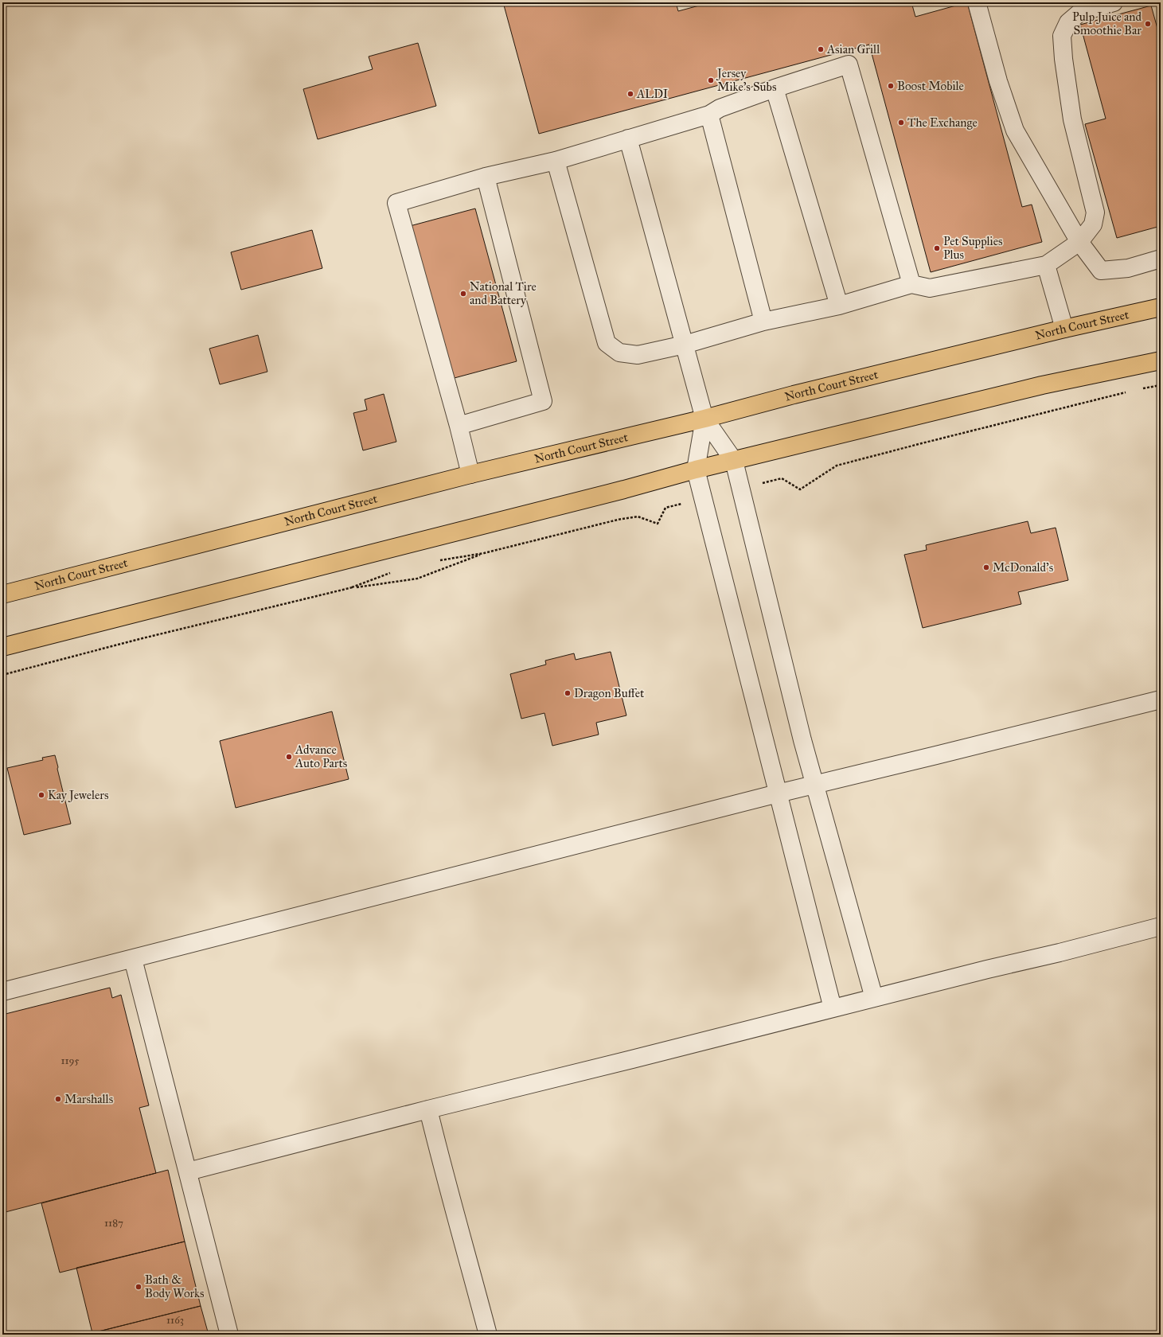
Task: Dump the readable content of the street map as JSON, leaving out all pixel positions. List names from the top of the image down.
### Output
{
  "streets": {
    "main road": ["North Court Street"]
  },
  "places": [
    "Pulp Juice and Smoothie Bar",
    "Asian Grill",
    "Jersey Mike's Subs",
    "Boost Mobile",
    "ALDI",
    "The Exchange",
    "Pet Supplies Plus",
    "National Tire and Battery",
    "McDonald's",
    "Dragon Buffet",
    "Advance Auto Parts",
    "Kay Jewelers",
    "Marshalls",
    "Bath & Body Works"
  ],
  "house_numbers": ["1195", "1187", "1163"]
}
